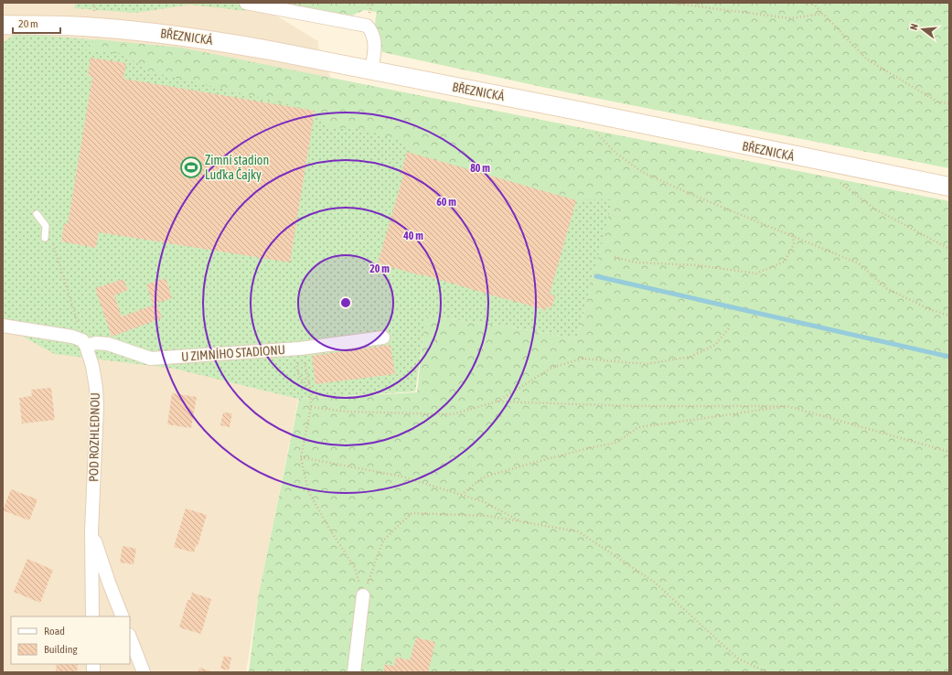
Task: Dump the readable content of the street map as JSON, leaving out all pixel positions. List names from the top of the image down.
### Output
{
  "streets": {
    "main road": ["BŘEZNICKÁ"],
    "street": ["U ZIMNÍHO STADIONU", "POD ROZHLEDNOU"]
  },
  "crossings": [
    ["U ZIMNÍHO STADIONU", "POD ROZHLEDNOU"]
  ],
  "places": {
    "sports": ["Zimní stadion Luďka Čajky"]
  },
  "legend": ["Road", "Building"],
  "scale_bar": "20 m",
  "north": "left",
  "rings": [
    "80 m",
    "60 m",
    "40 m",
    "20 m"
  ]
}
